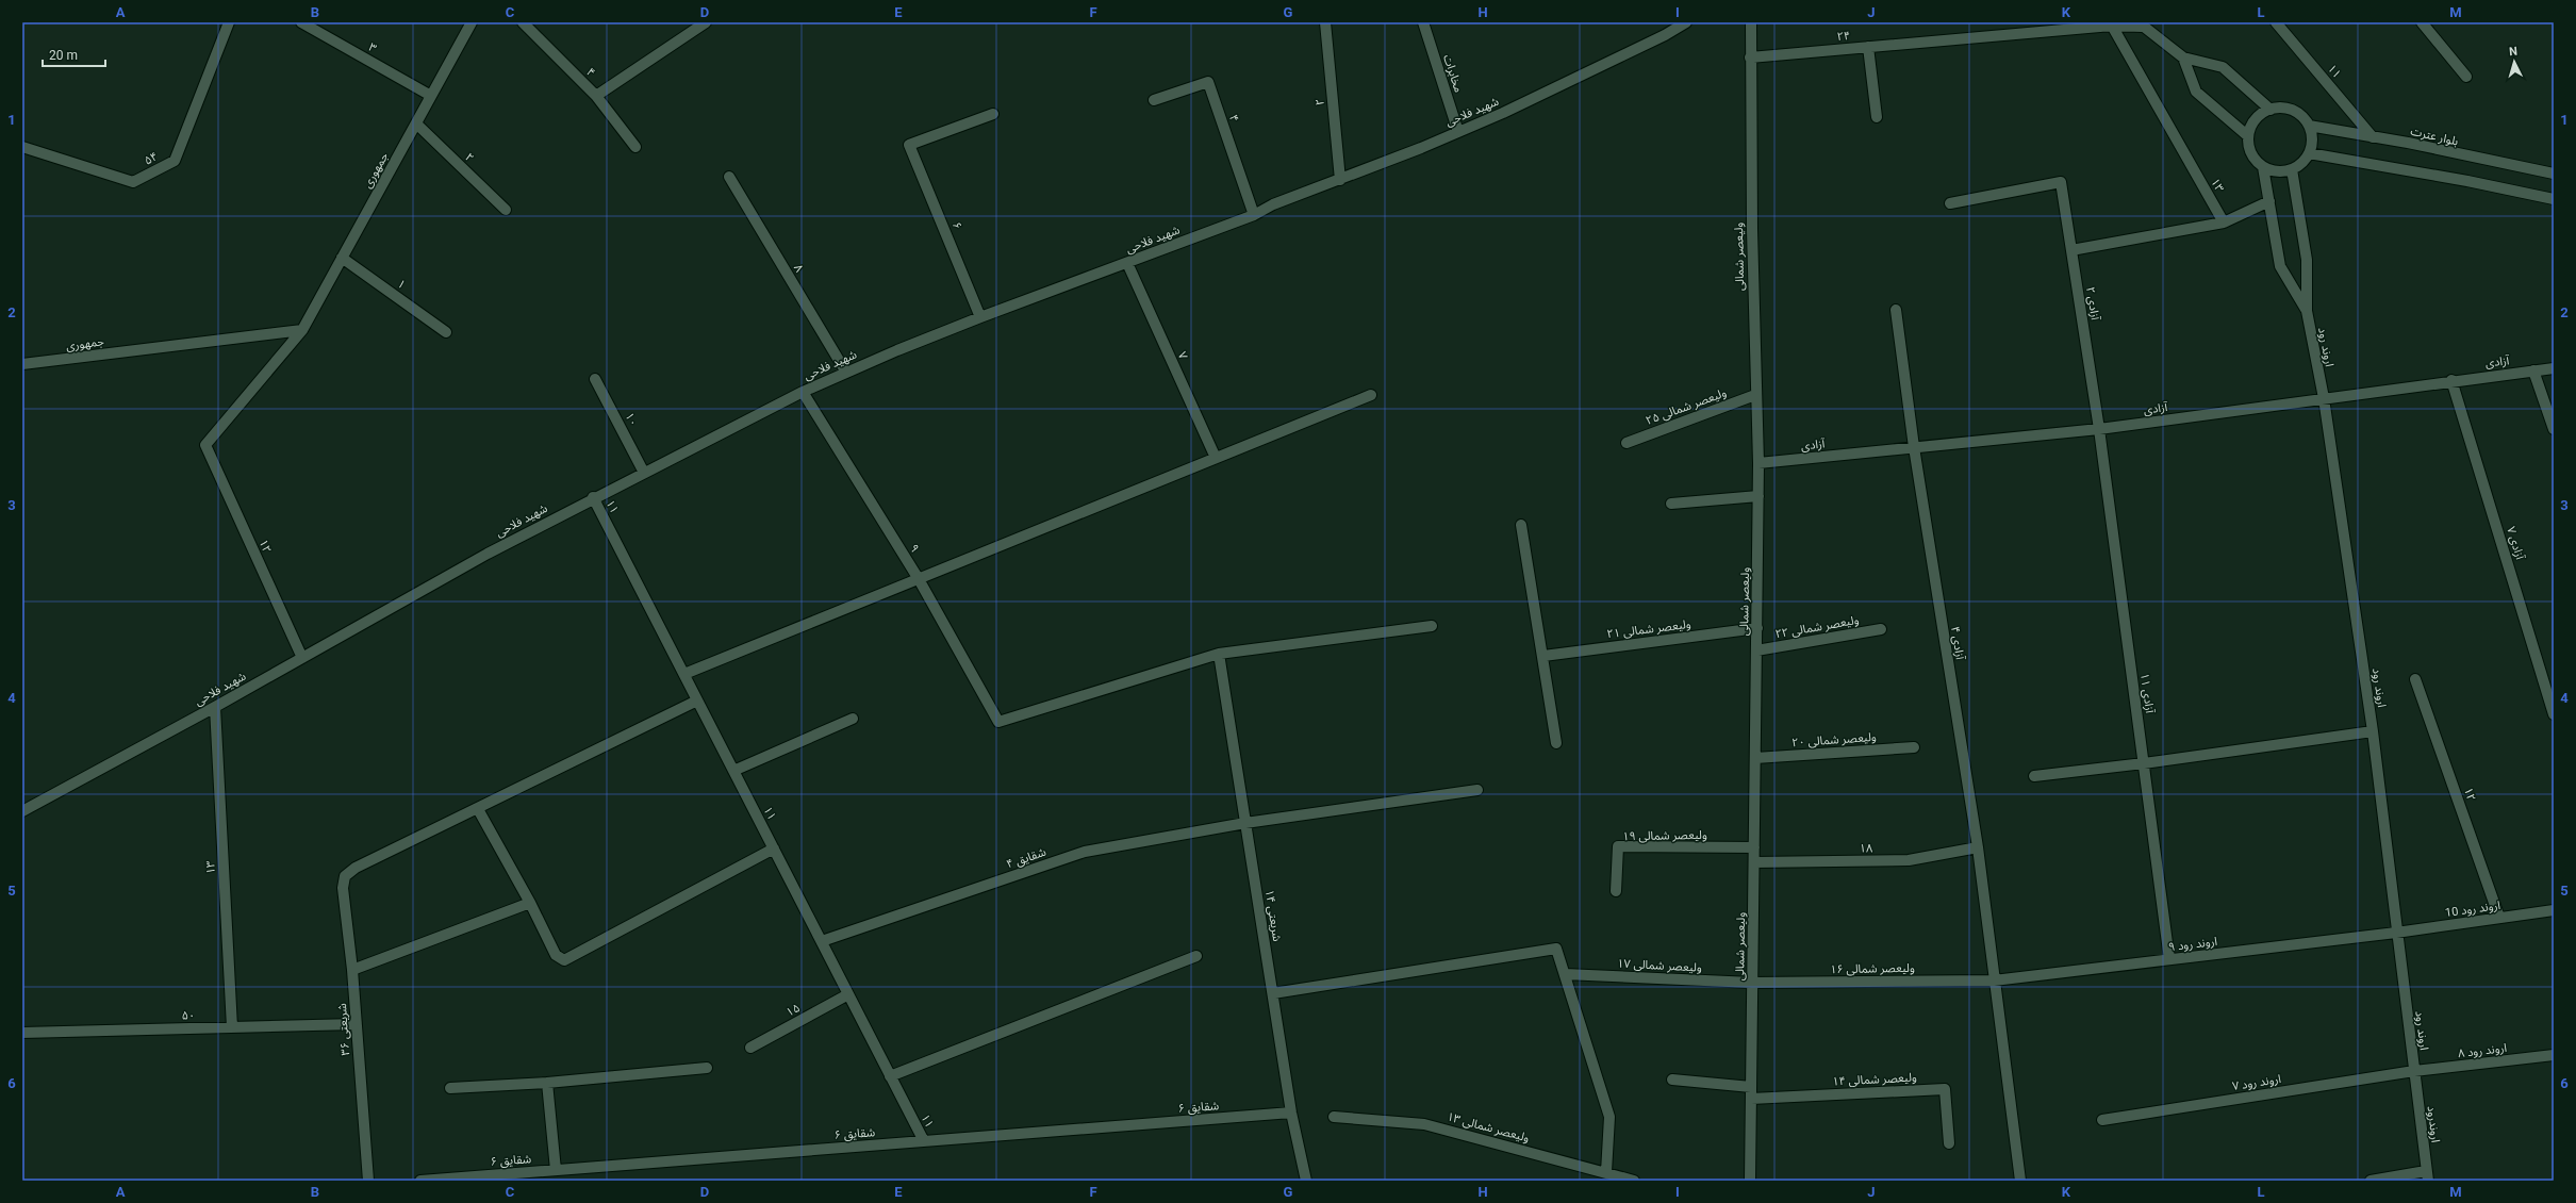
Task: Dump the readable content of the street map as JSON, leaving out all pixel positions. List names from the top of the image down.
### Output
{
  "streets": {
    "street": [
      "۲۴",
      "۳",
      "۱۱",
      "۴",
      "مخابرات",
      "۲",
      "شهید فلاحی",
      "بلوار عترت",
      "۵۴",
      "جمهوری",
      "۱۳",
      "۶",
      "ولیعصر شمالی",
      "۸",
      "۱",
      "آزادی ۲",
      "اروند رود",
      "۷",
      "آزادی",
      "ولیعصر شمالی ۲۵",
      "۱۰",
      "آزادی ۷",
      "۱۲",
      "۹",
      "ولیعصر شمالی ۲۲",
      "ولیعصر شمالی ۲۱",
      "آزادی ۴",
      "آزادی ۱۱",
      "ولیعصر شمالی ۲۰",
      "ولیعصر شمالی ۱۹",
      "۱۸",
      "شقایق ۴",
      "اروند رود 10",
      "شریعتی ۱۴",
      "اروند رود ۹",
      "ولیعصر شمالی ۱۷",
      "ولیعصر شمالی ۱۶",
      "۱۵",
      "۵۰",
      "شریعتی ۳۶",
      "اروند رود ۸",
      "ولیعصر شمالی ۱۴",
      "اروند رود ۷",
      "شقایق ۶",
      "اروندرود",
      "ولیعصر شمالی ۱۳"
    ]
  },
  "crossings": [
    ["۲۴", "ولیعصر شمالی"],
    ["۳", "جمهوری"],
    ["۱۱", "شهید فلاحی"],
    ["۱۱", "بلوار عترت"],
    ["۱۱", "شقایق ۴"],
    ["۱۱", "۱۵"],
    ["۱۱", "شقایق ۶"],
    ["۴", "شهید فلاحی"],
    ["مخابرات", "شهید فلاحی"],
    ["۲", "شهید فلاحی"],
    ["۲", "جمهوری"],
    ["شهید فلاحی", "۱۳"],
    ["شهید فلاحی", "۶"],
    ["شهید فلاحی", "۸"],
    ["شهید فلاحی", "۷"],
    ["شهید فلاحی", "۱۰"],
    ["شهید فلاحی", "۱۲"],
    ["شهید فلاحی", "۹"],
    ["بلوار عترت", "اروند رود"],
    ["جمهوری", "۱"],
    ["جمهوری", "۱۲"],
    ["۱۳", "۵۰"],
    ["ولیعصر شمالی", "آزادی"],
    ["ولیعصر شمالی", "ولیعصر شمالی ۲۵"],
    ["ولیعصر شمالی", "ولیعصر شمالی ۲۲"],
    ["ولیعصر شمالی", "ولیعصر شمالی ۲۱"],
    ["ولیعصر شمالی", "ولیعصر شمالی ۲۰"],
    ["ولیعصر شمالی", "ولیعصر شمالی ۱۹"],
    ["ولیعصر شمالی", "۱۸"],
    ["ولیعصر شمالی", "ولیعصر شمالی ۱۷"],
    ["ولیعصر شمالی", "ولیعصر شمالی ۱۶"],
    ["ولیعصر شمالی", "ولیعصر شمالی ۱۴"],
    ["آزادی ۲", "آزادی"],
    ["آزادی ۲", "آزادی ۱۱"],
    ["اروند رود", "آزادی"],
    ["اروند رود", "اروند رود 10"],
    ["اروند رود", "اروند رود ۹"],
    ["اروند رود", "اروند رود ۸"],
    ["اروند رود", "اروند رود ۷"],
    ["اروند رود", "اروندرود"],
    ["آزادی", "آزادی ۷"],
    ["آزادی", "آزادی ۴"],
    ["آزادی", "آزادی ۱۱"],
    ["۱۲", "اروند رود 10"],
    ["۹", "شریعتی ۱۴"],
    ["آزادی ۴", "۱۸"],
    ["آزادی ۴", "اروند رود ۹"],
    ["آزادی ۴", "ولیعصر شمالی ۱۶"],
    ["آزادی ۱۱", "اروند رود ۹"],
    ["شقایق ۴", "شریعتی ۱۴"],
    ["اروند رود 10", "اروند رود ۹"],
    ["شریعتی ۱۴", "شقایق ۶"],
    ["اروند رود ۹", "ولیعصر شمالی ۱۶"],
    ["ولیعصر شمالی ۱۷", "ولیعصر شمالی ۱۶"],
    ["۵۰", "شریعتی ۳۶"],
    ["اروند رود ۸", "اروند رود ۷"],
    ["اروند رود ۸", "اروندرود"],
    ["اروند رود ۷", "اروندرود"]
  ],
  "scale_bar": "20 m",
  "north": "top",
  "grid": {
    "columns": [
      "A",
      "B",
      "C",
      "D",
      "E",
      "F",
      "G",
      "H",
      "I",
      "J",
      "K",
      "L",
      "M"
    ],
    "rows": [
      "1",
      "2",
      "3",
      "4",
      "5",
      "6"
    ]
  }
}
